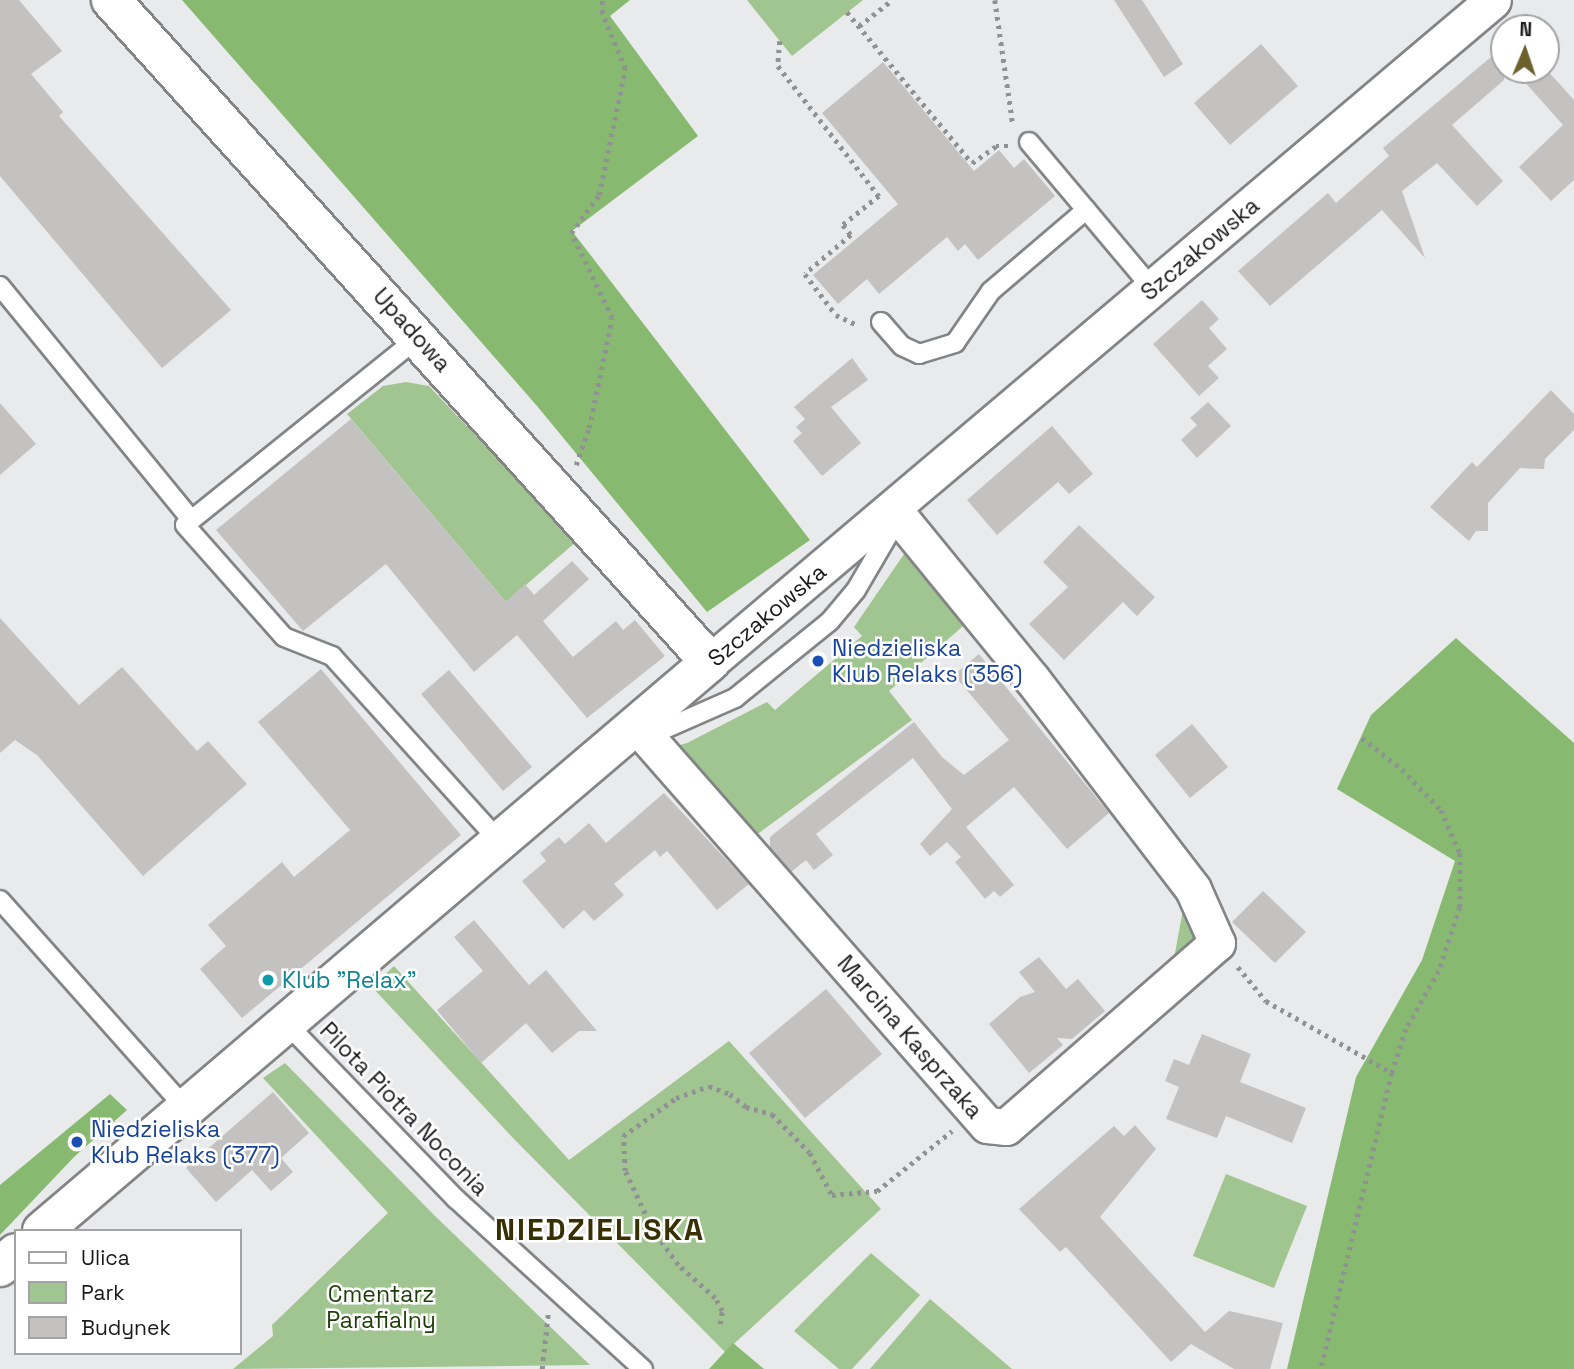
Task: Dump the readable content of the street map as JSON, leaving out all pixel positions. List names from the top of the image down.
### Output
{
  "streets": {
    "street": ["Szczakowska", "Upadowa", "Marcina Kasprzaka"],
    "lane": ["Pilota Piotra Noconia"]
  },
  "crossings": [
    ["Szczakowska", "Upadowa"],
    ["Szczakowska", "Marcina Kasprzaka"],
    ["Szczakowska", "Pilota Piotra Noconia"]
  ],
  "districts": ["NIEDZIELISKA"],
  "parks": ["Cmentarz Parafialny"],
  "places": ["Niedzieliska Klub Relaks (356)", "Klub \"Relax\"", "Niedzieliska Klub Relaks (377)"],
  "legend": ["Ulica", "Park", "Budynek"],
  "north": "top"
}
